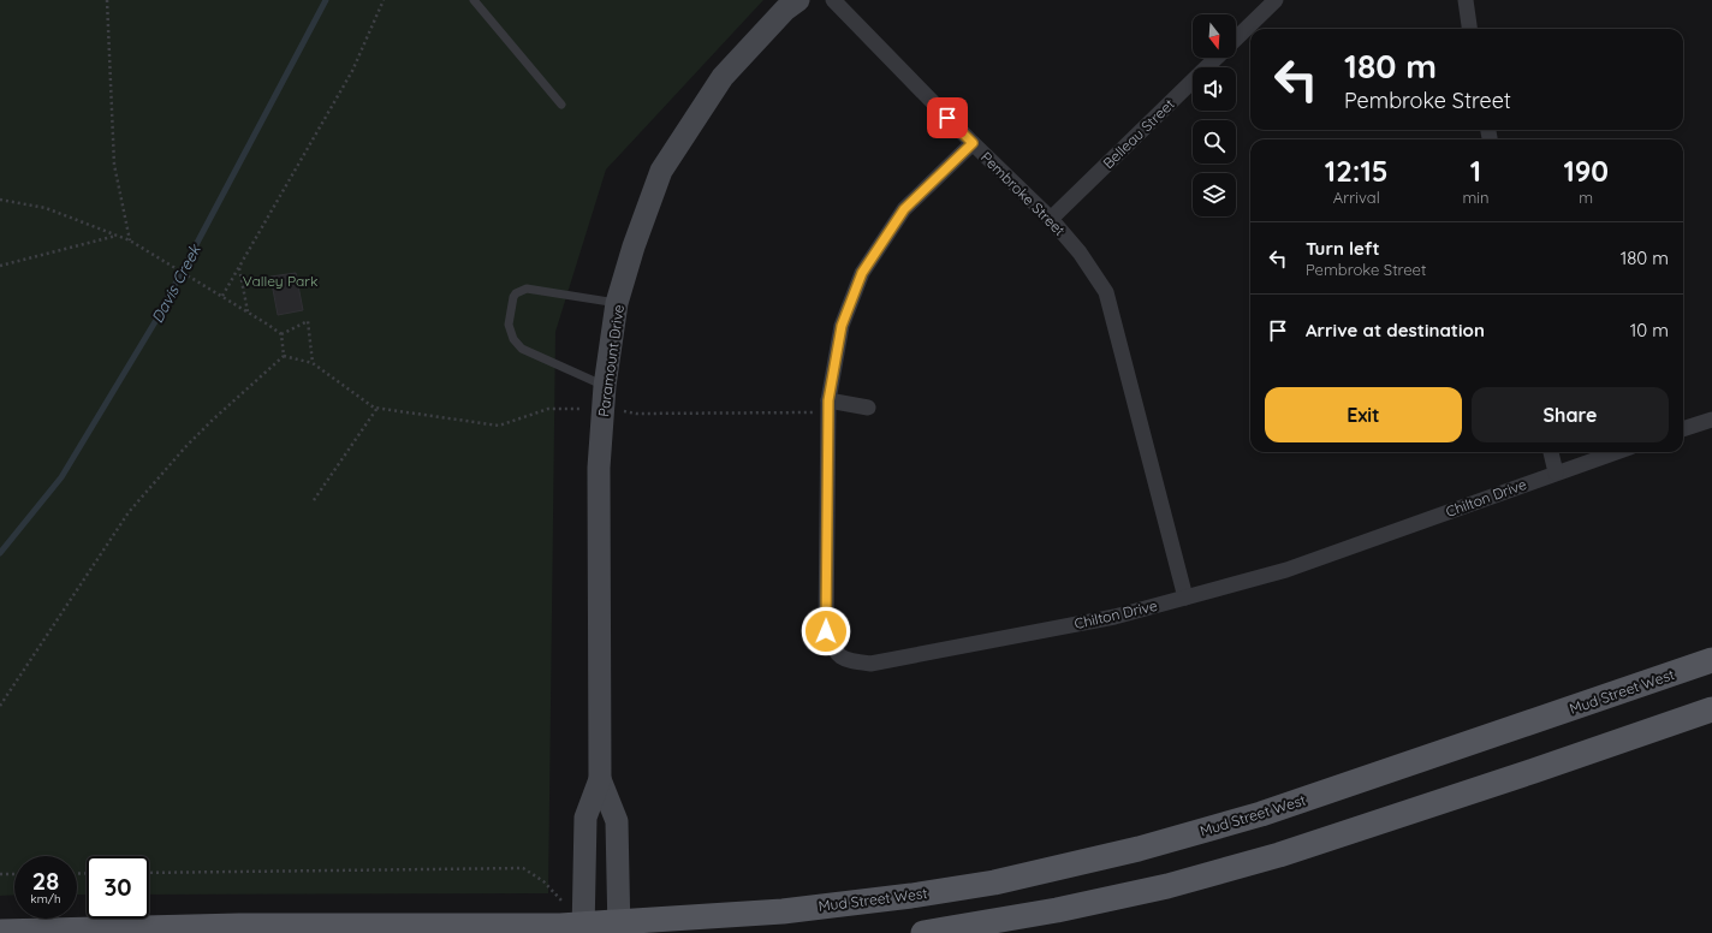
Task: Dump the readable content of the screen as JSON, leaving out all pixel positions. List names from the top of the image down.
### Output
{
  "streets": {
    "main road": ["Paramount Drive", "Mud Street West"],
    "street": ["Belleau Street", "Pembroke Street", "Chilton Drive"]
  },
  "crossings": [
    ["Belleau Street", "Pembroke Street"],
    ["Pembroke Street", "Chilton Drive"],
    ["Paramount Drive", "Mud Street West"]
  ],
  "water": ["Davis Creek"],
  "parks": ["Valley Park"],
  "north": "bottom",
  "page": {
    "turn": ["180 m", "Pembroke Street"],
    "eta": [
      "12:15",
      "Arrival",
      "1",
      "min",
      "190",
      "m"
    ],
    "list": [
      {
        "name": "Turn left",
        "note": "Pembroke Street",
        "value": "180 m"
      },
      {
        "name": "Arrive at destination",
        "value": "10 m"
      }
    ],
    "buttons": ["Exit", "Share"],
    "speed": "28 km/h",
    "limit": "30"
  }
}
